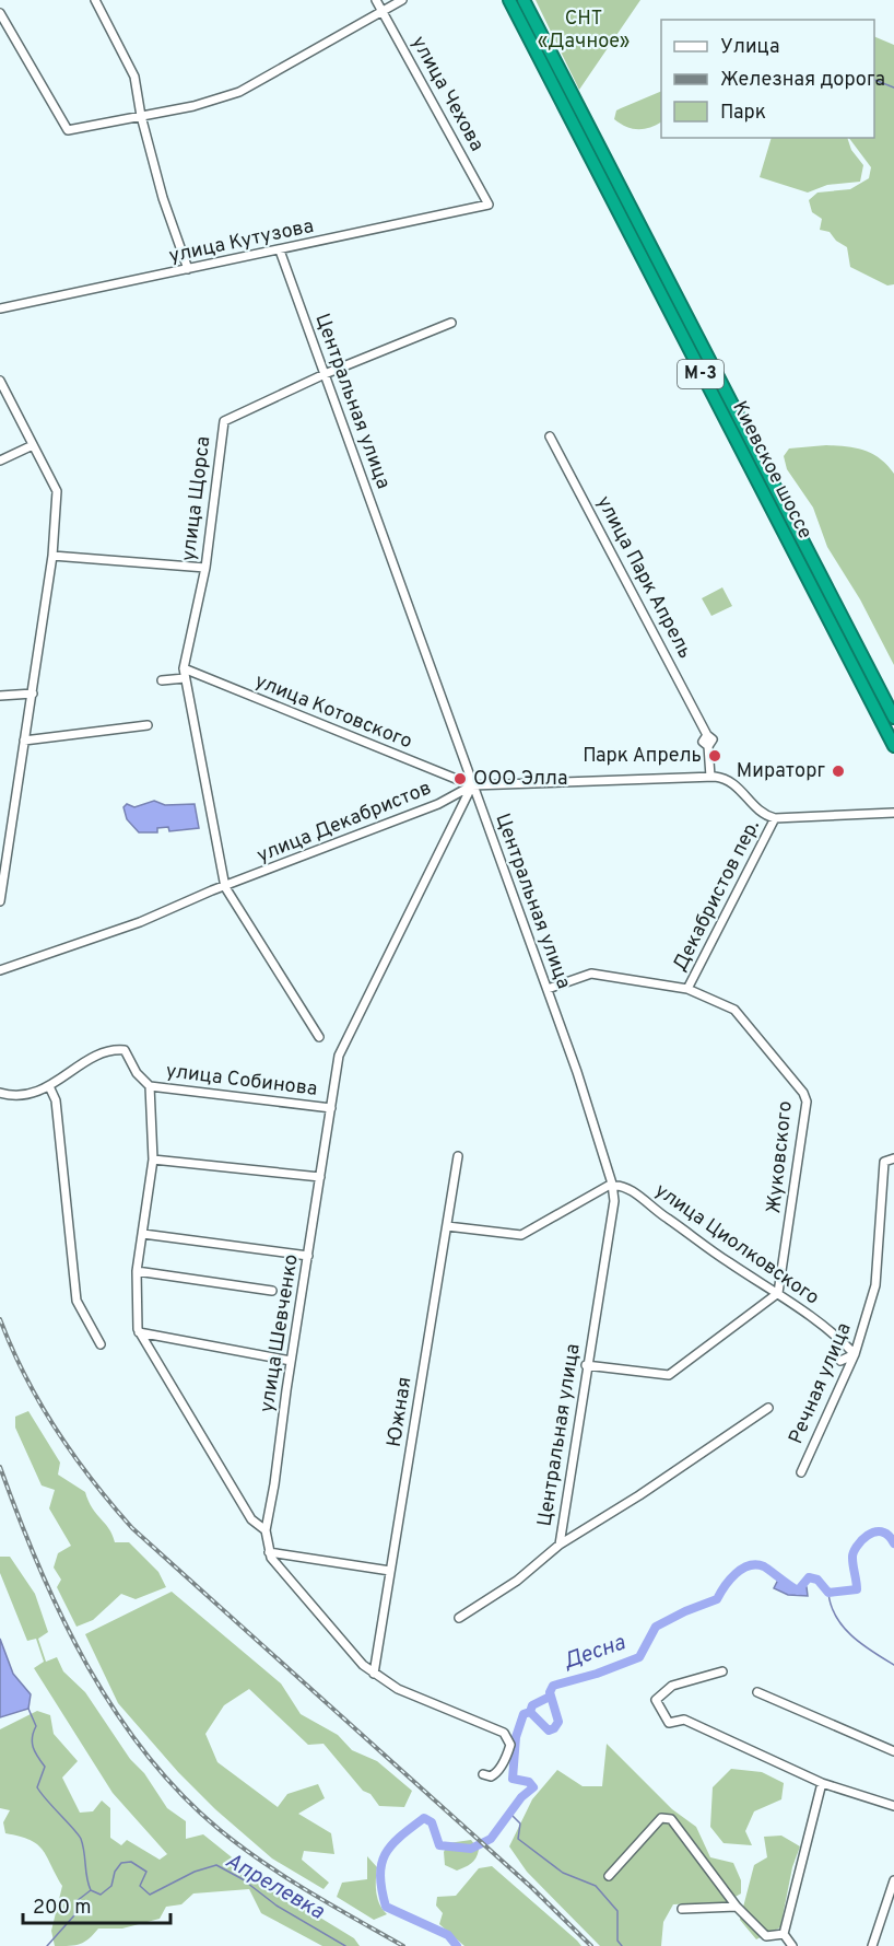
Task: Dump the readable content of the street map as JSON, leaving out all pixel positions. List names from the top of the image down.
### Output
{
  "streets": {
    "highway": ["М-3", "Киевское шоссе"],
    "street": [
      "улица Чехова",
      "улица Кутузова",
      "Центральная улица",
      "улица Щорса",
      "улица Парк Апрель",
      "улица Котовского",
      "улица Декабристов",
      "Декабристов пер.",
      "улица Собинова",
      "Жуковского",
      "улица Циолковского",
      "улица Шевченко",
      "Речная улица",
      "Южная"
    ]
  },
  "crossings": [
    ["улица Чехова", "улица Кутузова"],
    ["улица Кутузова", "Центральная улица"],
    ["Центральная улица", "улица Щорса"],
    ["Центральная улица", "улица Котовского"],
    ["Центральная улица", "улица Декабристов"],
    ["Центральная улица", "Жуковского"],
    ["Центральная улица", "улица Циолковского"],
    ["Центральная улица", "улица Шевченко"],
    ["улица Щорса", "улица Котовского"],
    ["улица Парк Апрель", "улица Декабристов"],
    ["улица Котовского", "улица Декабристов"],
    ["улица Котовского", "улица Шевченко"],
    ["улица Декабристов", "Декабристов пер."],
    ["улица Декабристов", "улица Шевченко"],
    ["Декабристов пер.", "Жуковского"],
    ["улица Собинова", "улица Шевченко"],
    ["Жуковского", "улица Циолковского"],
    ["улица Циолковского", "Речная улица"],
    ["улица Шевченко", "Южная"]
  ],
  "water": ["Десна", "Апрелевка"],
  "parks": ["СНТ «Дачное»"],
  "places": ["Парк Апрель", "Мираторг", "ООО Элла"],
  "legend": ["Улица", "Железная дорога", "Парк"],
  "scale_bar": "200 m"
}
